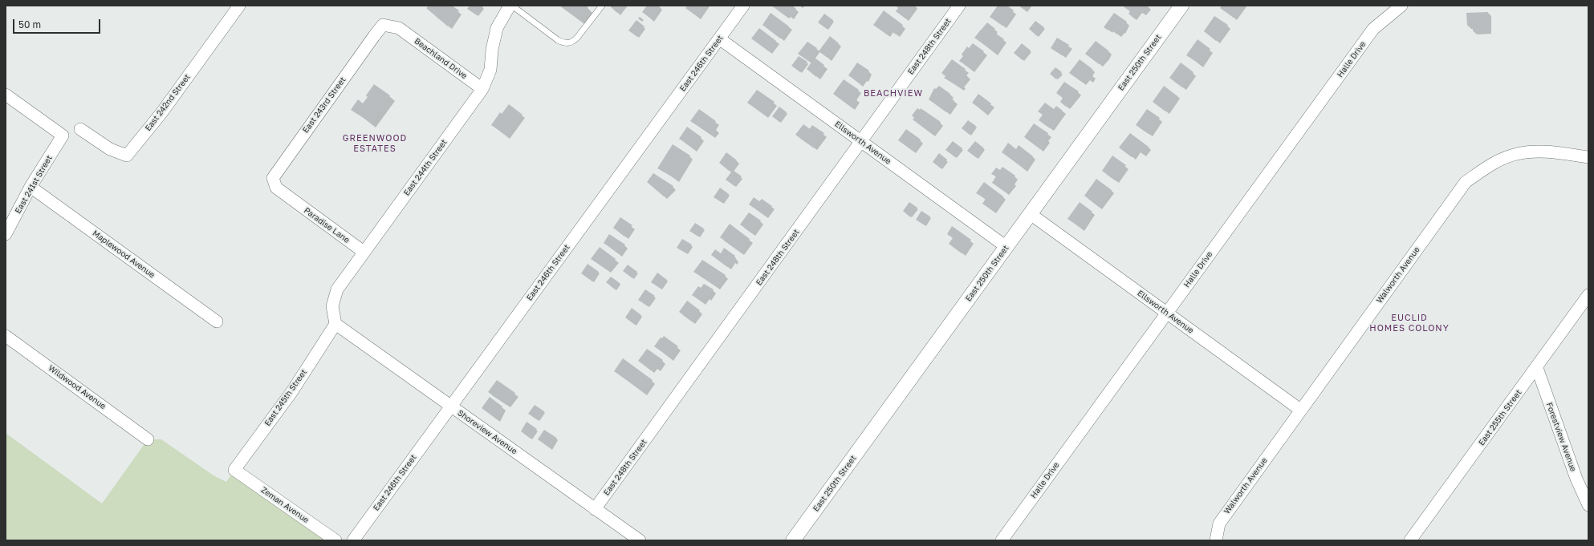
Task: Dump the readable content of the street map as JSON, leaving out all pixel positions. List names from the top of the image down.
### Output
{
  "streets": {
    "street": [
      "East 248th Street",
      "Beachland Drive",
      "Halle Drive",
      "East 250th Street",
      "East 246th Street",
      "East 242nd Street",
      "East 243rd Street",
      "Ellsworth Avenue",
      "East 244th Street",
      "East 241st Street",
      "Paradise Lane",
      "Maplewood Avenue",
      "Walworth Avenue",
      "Wildwood Avenue",
      "East 245th Street",
      "East 255th Street",
      "Shoreview Avenue",
      "Forestview Avenue",
      "Zeman Avenue"
    ]
  },
  "crossings": [
    ["East 248th Street", "Ellsworth Avenue"],
    ["East 248th Street", "Shoreview Avenue"],
    ["Beachland Drive", "East 243rd Street"],
    ["Beachland Drive", "East 244th Street"],
    ["Halle Drive", "Ellsworth Avenue"],
    ["East 250th Street", "Ellsworth Avenue"],
    ["East 246th Street", "Ellsworth Avenue"],
    ["East 246th Street", "Shoreview Avenue"],
    ["East 243rd Street", "Paradise Lane"],
    ["Ellsworth Avenue", "Walworth Avenue"],
    ["East 244th Street", "Paradise Lane"],
    ["East 244th Street", "East 245th Street"],
    ["East 244th Street", "Shoreview Avenue"],
    ["East 241st Street", "Maplewood Avenue"],
    ["East 245th Street", "Shoreview Avenue"],
    ["East 245th Street", "Zeman Avenue"],
    ["East 255th Street", "Forestview Avenue"]
  ],
  "districts": ["BEACHVIEW", "GREENWOOD ESTATES", "EUCLID HOMES COLONY"],
  "scale_bar": "50 m"
}
